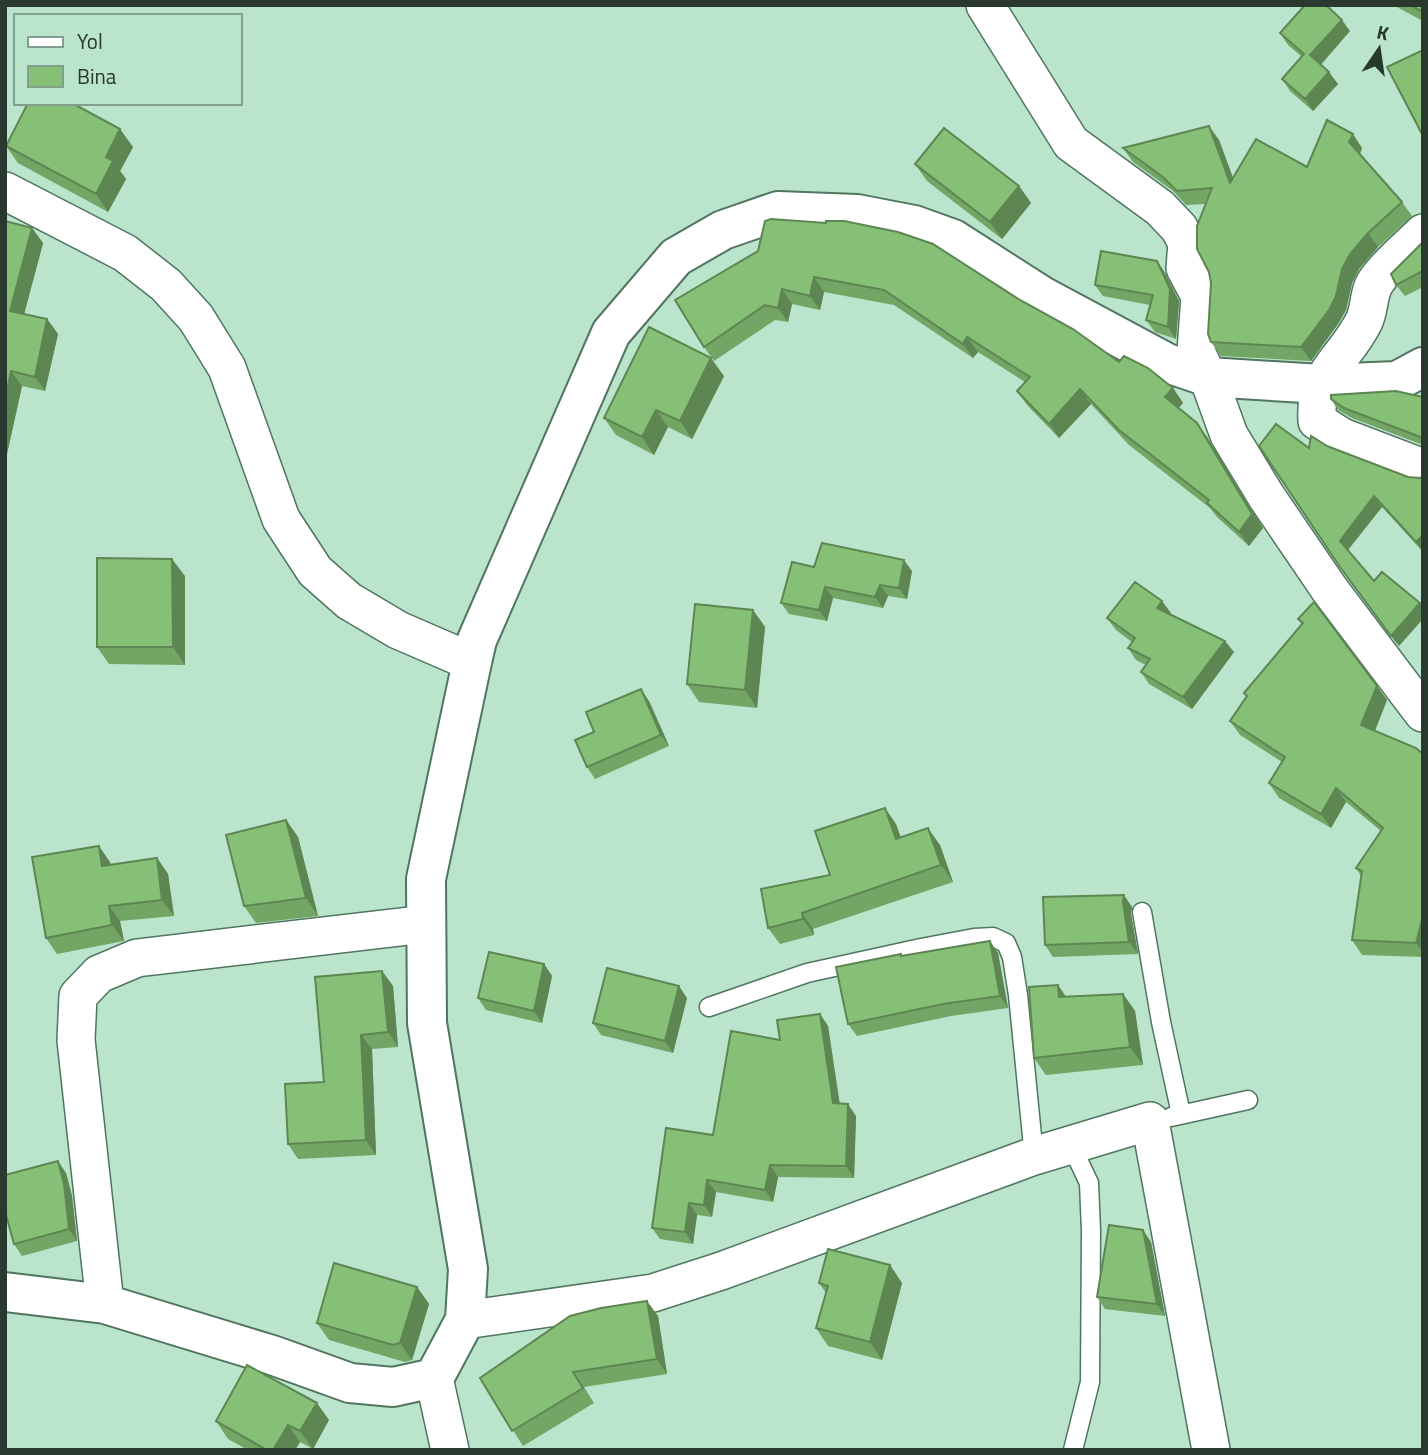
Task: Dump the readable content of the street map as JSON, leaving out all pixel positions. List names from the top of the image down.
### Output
{
  "legend": ["Yol", "Bina"],
  "north": "top"
}
